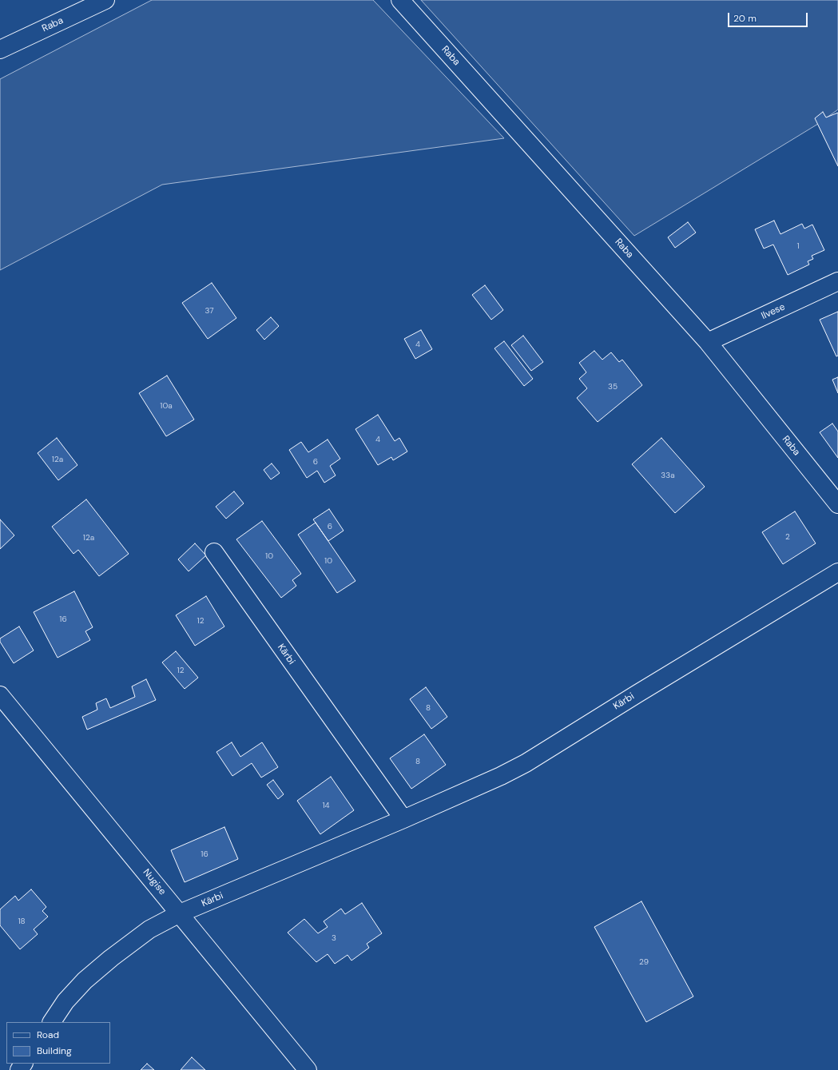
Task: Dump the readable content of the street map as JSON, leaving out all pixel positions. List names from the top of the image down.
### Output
{
  "streets": {
    "street": [
      "Raba",
      "Ilvese",
      "Kärbi",
      "Nugise"
    ]
  },
  "crossings": [
    ["Raba", "Ilvese"],
    ["Kärbi", "Nugise"]
  ],
  "house_numbers": [
    "1",
    "37",
    "4",
    "35",
    "10a",
    "4",
    "12a",
    "6",
    "33a",
    "6",
    "2",
    "12a",
    "10",
    "10",
    "16",
    "12",
    "12",
    "8",
    "8",
    "14",
    "16",
    "18",
    "3",
    "29"
  ],
  "legend": ["Road", "Building"],
  "scale_bar": "20 m"
}
